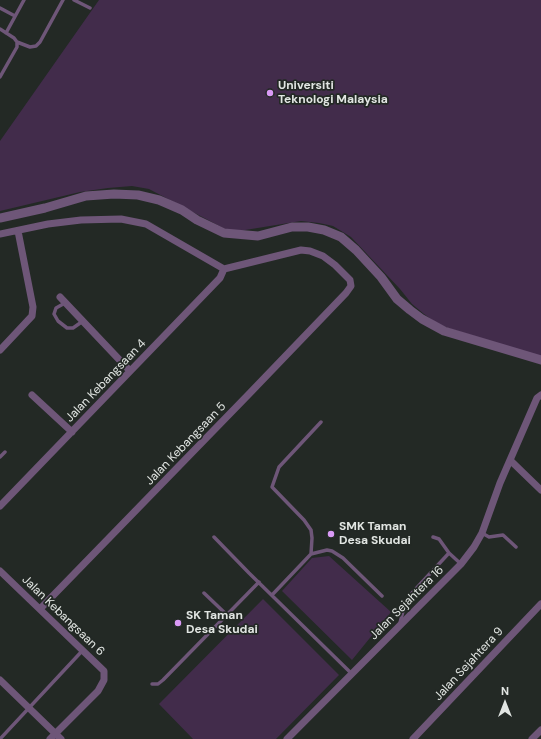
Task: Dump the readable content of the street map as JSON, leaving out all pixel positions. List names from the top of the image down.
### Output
{
  "streets": {
    "street": [
      "Jalan Kebangsaan 4",
      "Jalan Kebangsaan 5",
      "Jalan Sejahtera 16",
      "Jalan Kebangsaan 6",
      "Jalan Sejahtera 9"
    ]
  },
  "crossings": [
    ["Jalan Kebangsaan 4", "Jalan Kebangsaan 5"],
    ["Jalan Kebangsaan 5", "Jalan Kebangsaan 6"]
  ],
  "places": ["Universiti Teknologi Malaysia", "SMK Taman Desa Skudai", "SK Taman Desa Skudai"],
  "north": "top"
}
